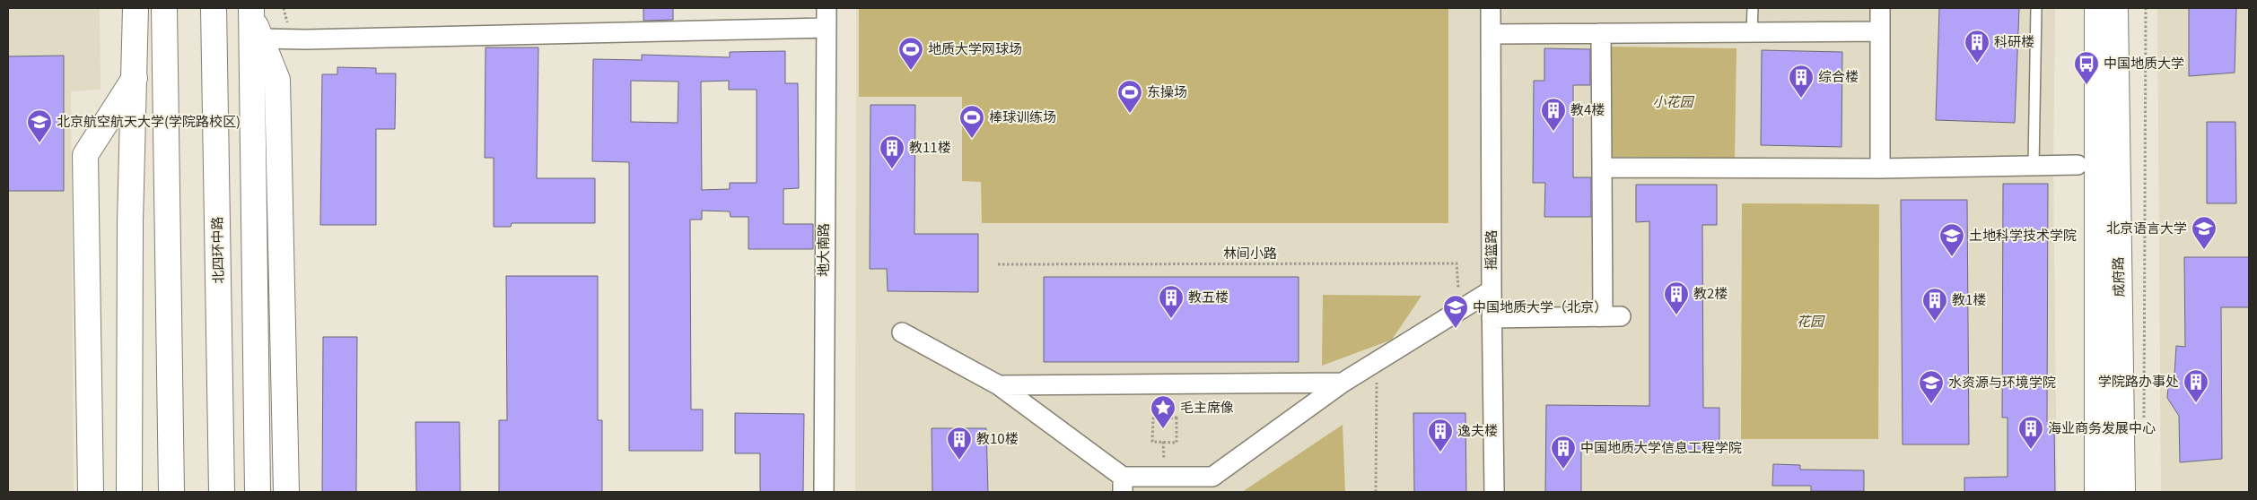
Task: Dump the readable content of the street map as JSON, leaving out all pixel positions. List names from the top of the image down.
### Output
{
  "streets": {
    "main road": ["北四环中路", "成府路"],
    "street": ["地大南路", "摇篮路"],
    "path": ["林间小路"]
  },
  "parks": ["小花园", "花园"],
  "places": {
    "building": [
      "科研楼",
      "综合楼",
      "教4楼",
      "教11楼",
      "教2楼",
      "教五楼",
      "教1楼",
      "学院路办事处",
      "海业商务发展中心",
      "逸夫楼",
      "教10楼",
      "中国地质大学信息工程学院"
    ],
    "sports": ["地质大学网球场", "东操场", "棒球训练场"],
    "bus stop": ["中国地质大学"],
    "school or university": [
      "北京航空航天大学(学院路校区)",
      "北京语言大学",
      "土地科学技术学院",
      "中国地质大学（北京）",
      "水资源与环境学院"
    ],
    "place": ["毛主席像"]
  }
}
